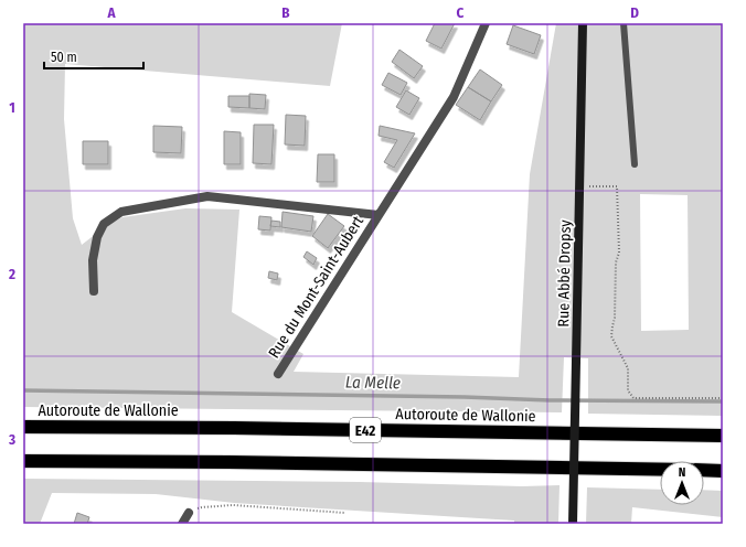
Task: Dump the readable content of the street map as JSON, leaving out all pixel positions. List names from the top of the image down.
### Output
{
  "streets": {
    "highway": ["Autoroute de Wallonie", "E42"],
    "street": ["Rue Abbé Dropsy", "Rue du Mont-Saint-Aubert"]
  },
  "water": ["La Melle"],
  "scale_bar": "50 m",
  "north": "top",
  "grid": {
    "columns": [
      "A",
      "B",
      "C",
      "D"
    ],
    "rows": ["1", "2", "3"]
  }
}
